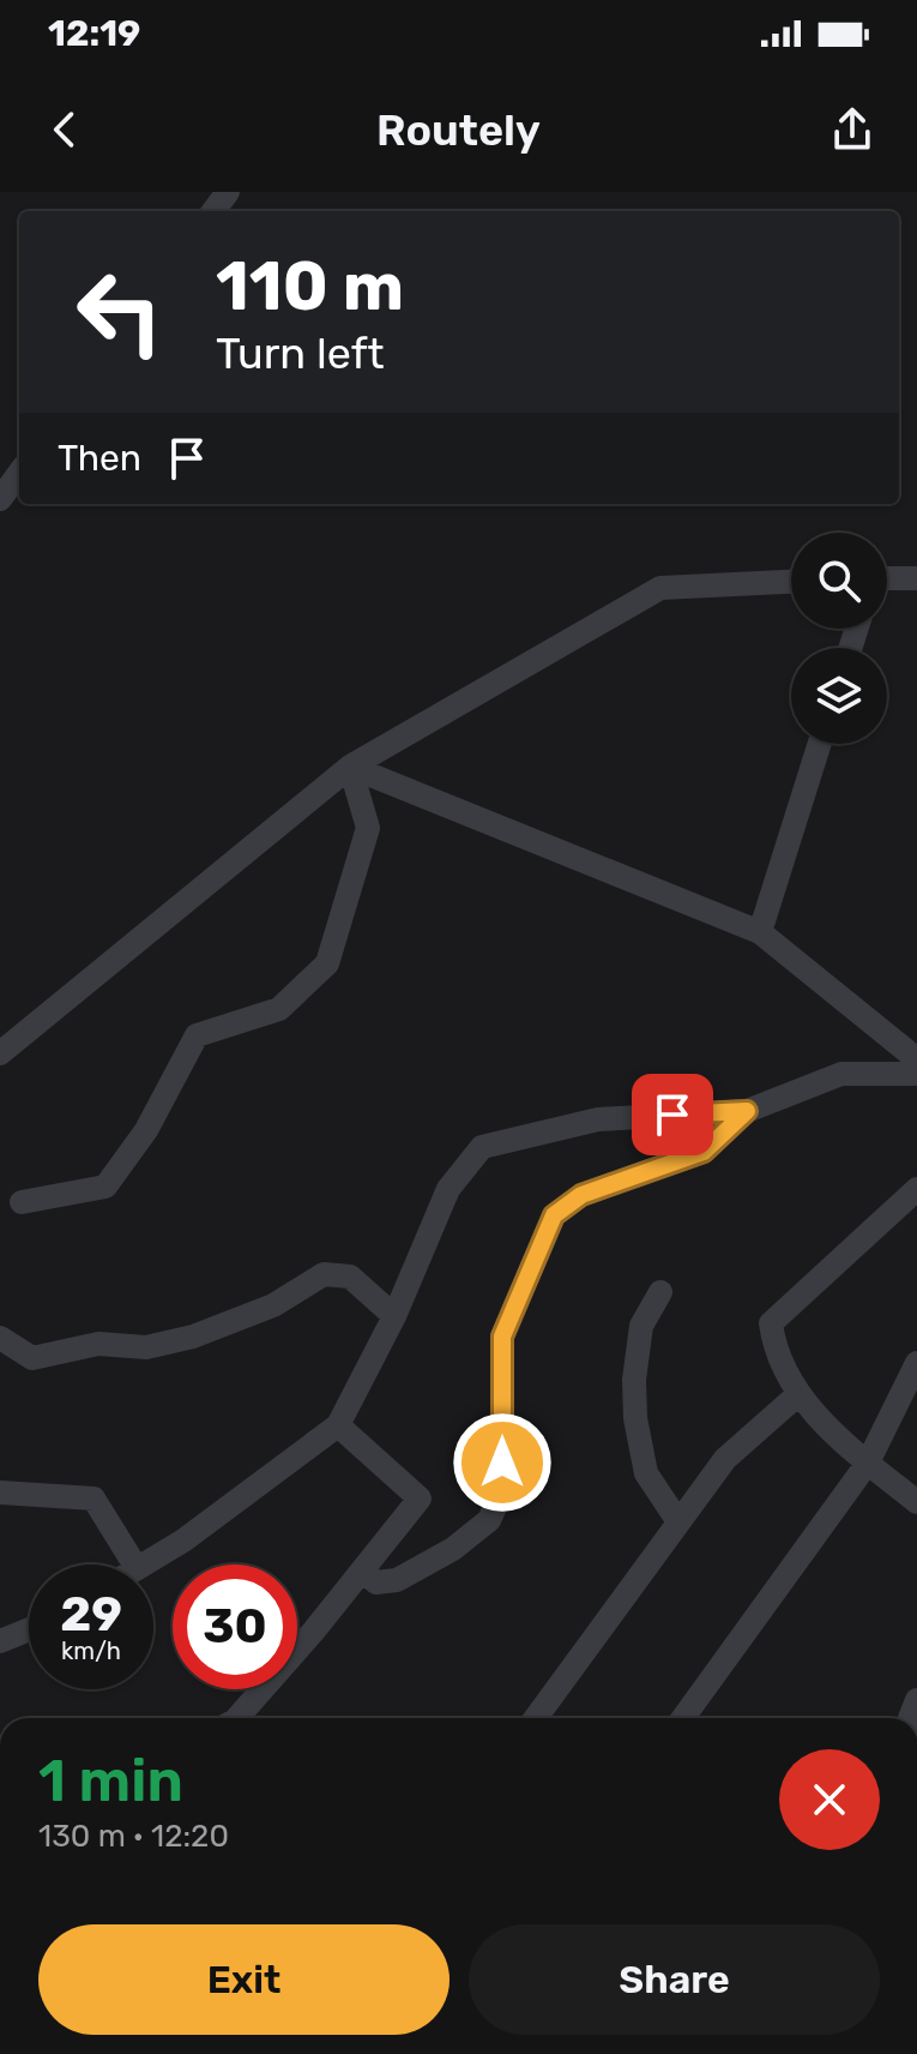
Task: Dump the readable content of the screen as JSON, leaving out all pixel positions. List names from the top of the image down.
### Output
{
  "page": {
    "status": "12:19",
    "header": "Routely",
    "turn": ["110 m", "Turn left"],
    "then": "Then",
    "speed": "29 km/h",
    "limit": "30",
    "heading": ["1 min", "130 m · 12:20"],
    "buttons": ["Exit", "Share"]
  }
}
